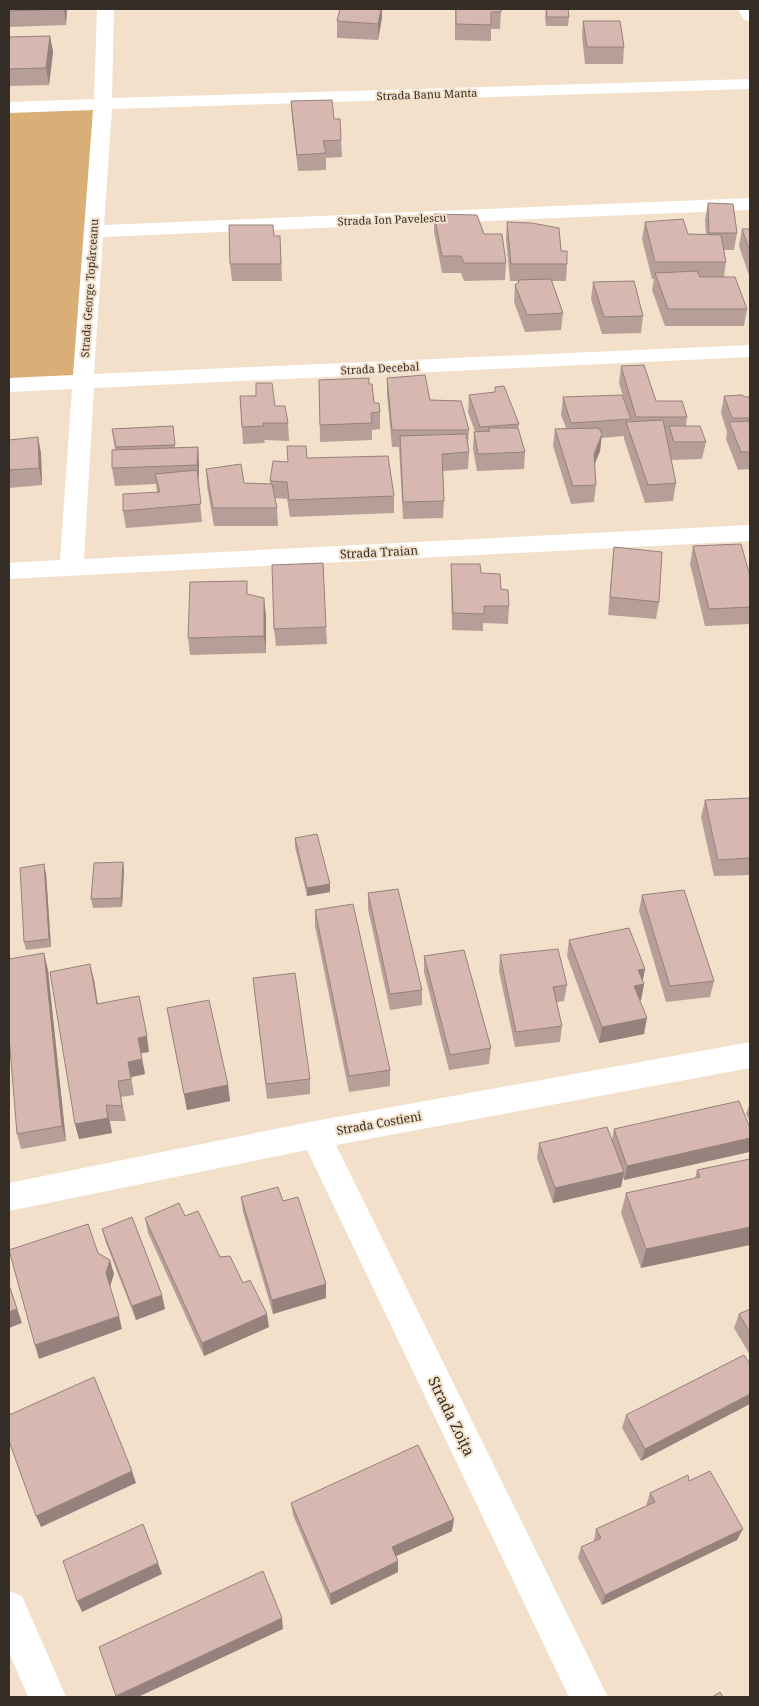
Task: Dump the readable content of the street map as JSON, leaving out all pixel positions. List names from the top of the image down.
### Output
{
  "streets": {
    "street": [
      "Strada Banu Manta",
      "Strada Ion Pavelescu",
      "Strada George Topârceanu",
      "Strada Decebal",
      "Strada Traian",
      "Strada Costieni",
      "Strada Zoița"
    ]
  },
  "crossings": [
    ["Strada Banu Manta", "Strada George Topârceanu"],
    ["Strada Ion Pavelescu", "Strada George Topârceanu"],
    ["Strada George Topârceanu", "Strada Decebal"],
    ["Strada George Topârceanu", "Strada Traian"],
    ["Strada Costieni", "Strada Zoița"]
  ]
}
